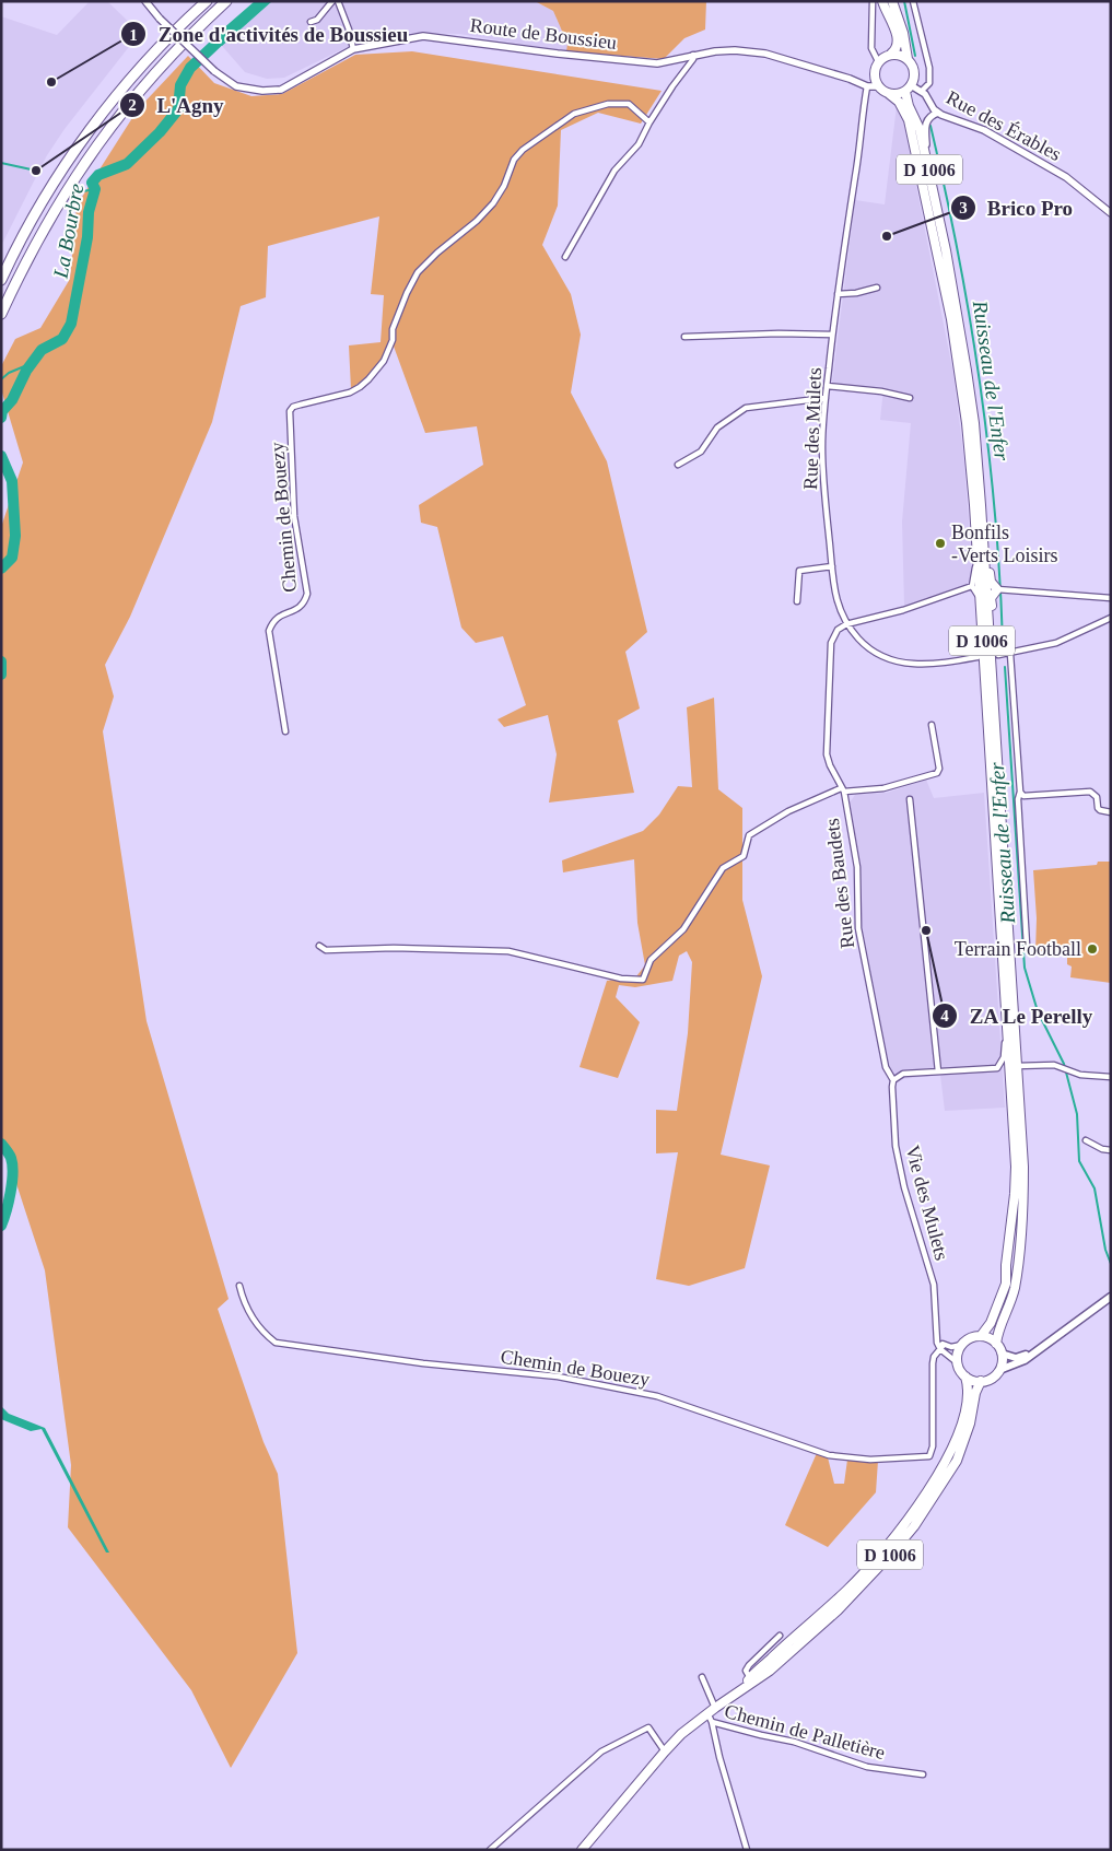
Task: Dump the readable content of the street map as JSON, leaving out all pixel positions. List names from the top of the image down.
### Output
{
  "streets": {
    "main road": ["D 1006"],
    "street": [
      "Route de Boussieu",
      "Rue des Érables",
      "Rue des Mulets",
      "Chemin de Bouezy",
      "Rue des Baudets",
      "Vie des Mulets",
      "Chemin de Palletière"
    ]
  },
  "crossings": [
    ["Route de Boussieu", "Rue des Érables"],
    ["Route de Boussieu", "D 1006"],
    ["Route de Boussieu", "Rue des Mulets"],
    ["Rue des Érables", "D 1006"],
    ["Rue des Mulets", "Rue des Baudets"],
    ["Chemin de Bouezy", "Vie des Mulets"],
    ["Rue des Baudets", "Vie des Mulets"]
  ],
  "water": ["La Bourbre", "Ruisseau de l'Enfer"],
  "places": [
    "Zone d'activités de Boussieu",
    "L'Agny",
    "Brico Pro",
    "Bonfils -Verts Loisirs",
    "ZA Le Perelly",
    "Terrain Football"
  ]
}
